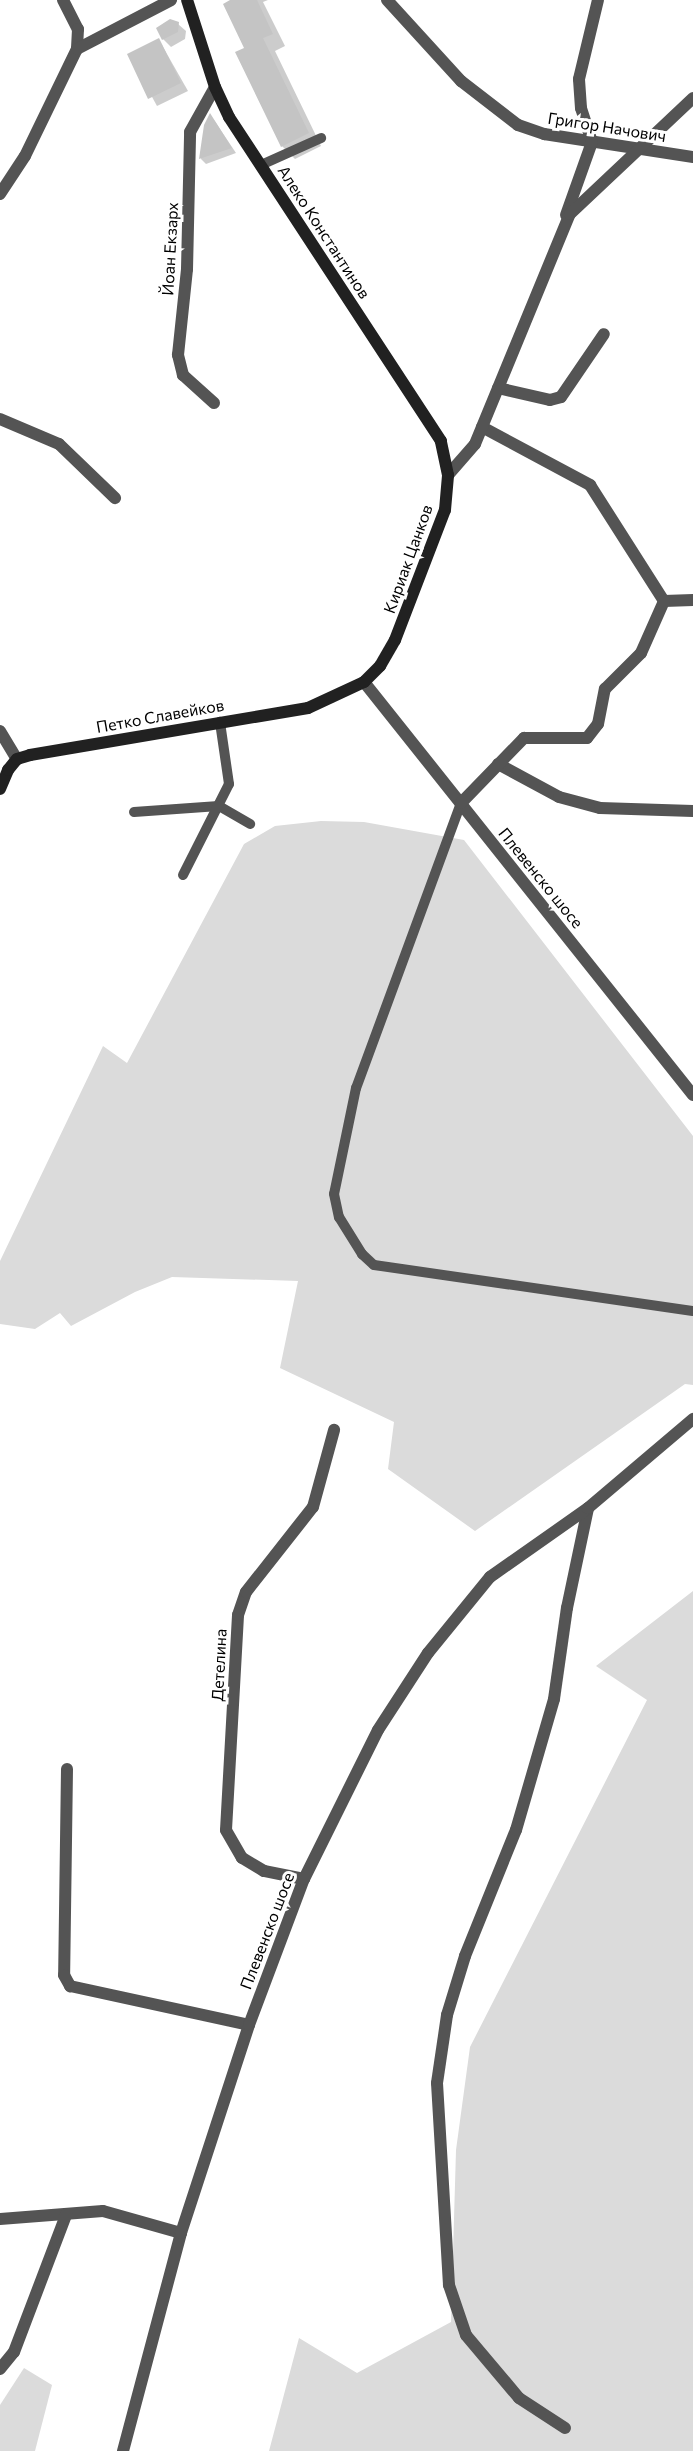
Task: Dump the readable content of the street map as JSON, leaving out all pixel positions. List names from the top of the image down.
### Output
{
  "streets": {
    "street": [
      "Григор Начович",
      "Алеко Константинов",
      "Йоан Екзарх",
      "Кириак Цанков",
      "Петко Славейков",
      "Плевенско шосе",
      "Детелина"
    ]
  },
  "crossings": [
    ["Алеко Константинов", "Йоан Екзарх"],
    ["Алеко Константинов", "Кириак Цанков"],
    ["Кириак Цанков", "Петко Славейков"],
    ["Кириак Цанков", "Плевенско шосе"],
    ["Плевенско шосе", "Детелина"]
  ]
}
